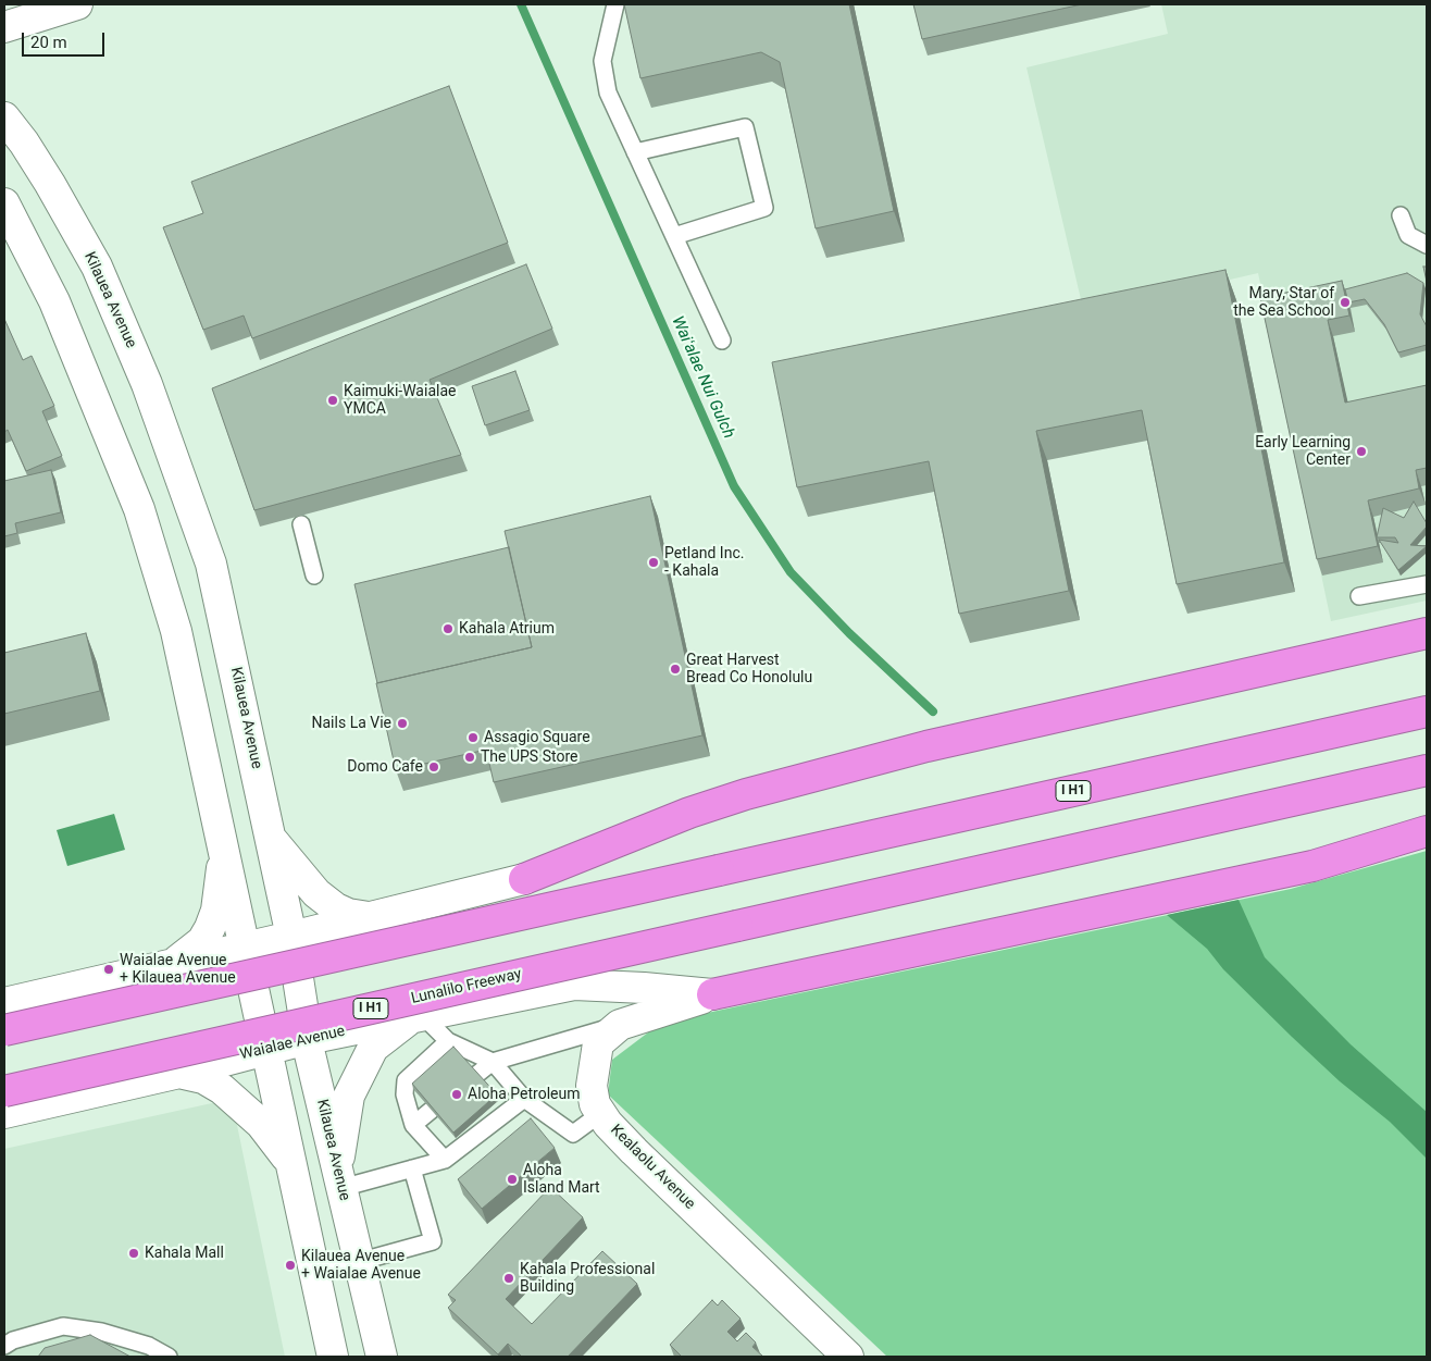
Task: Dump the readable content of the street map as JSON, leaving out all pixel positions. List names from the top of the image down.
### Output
{
  "streets": {
    "highway": ["I H1", "Lunalilo Freeway"],
    "street": ["Kilauea Avenue", "Waialae Avenue", "Kealaolu Avenue"]
  },
  "crossings": [
    ["Kilauea Avenue", "Waialae Avenue"],
    ["Waialae Avenue", "Kealaolu Avenue"]
  ],
  "water": ["Waiʻalae Nui Gulch"],
  "places": [
    "Mary, Star of the Sea School",
    "Kaimuki-Waialae YMCA",
    "Early Learning Center",
    "Petland Inc. - Kahala",
    "Kahala Atrium",
    "Great Harvest Bread Co Honolulu",
    "Nails La Vie",
    "Assagio Square",
    "The UPS Store",
    "Domo Cafe",
    "Waialae Avenue + Kilauea Avenue",
    "Aloha Petroleum",
    "Aloha Island Mart",
    "Kahala Mall",
    "Kilauea Avenue + Waialae Avenue",
    "Kahala Professional Building"
  ],
  "scale_bar": "20 m"
}
